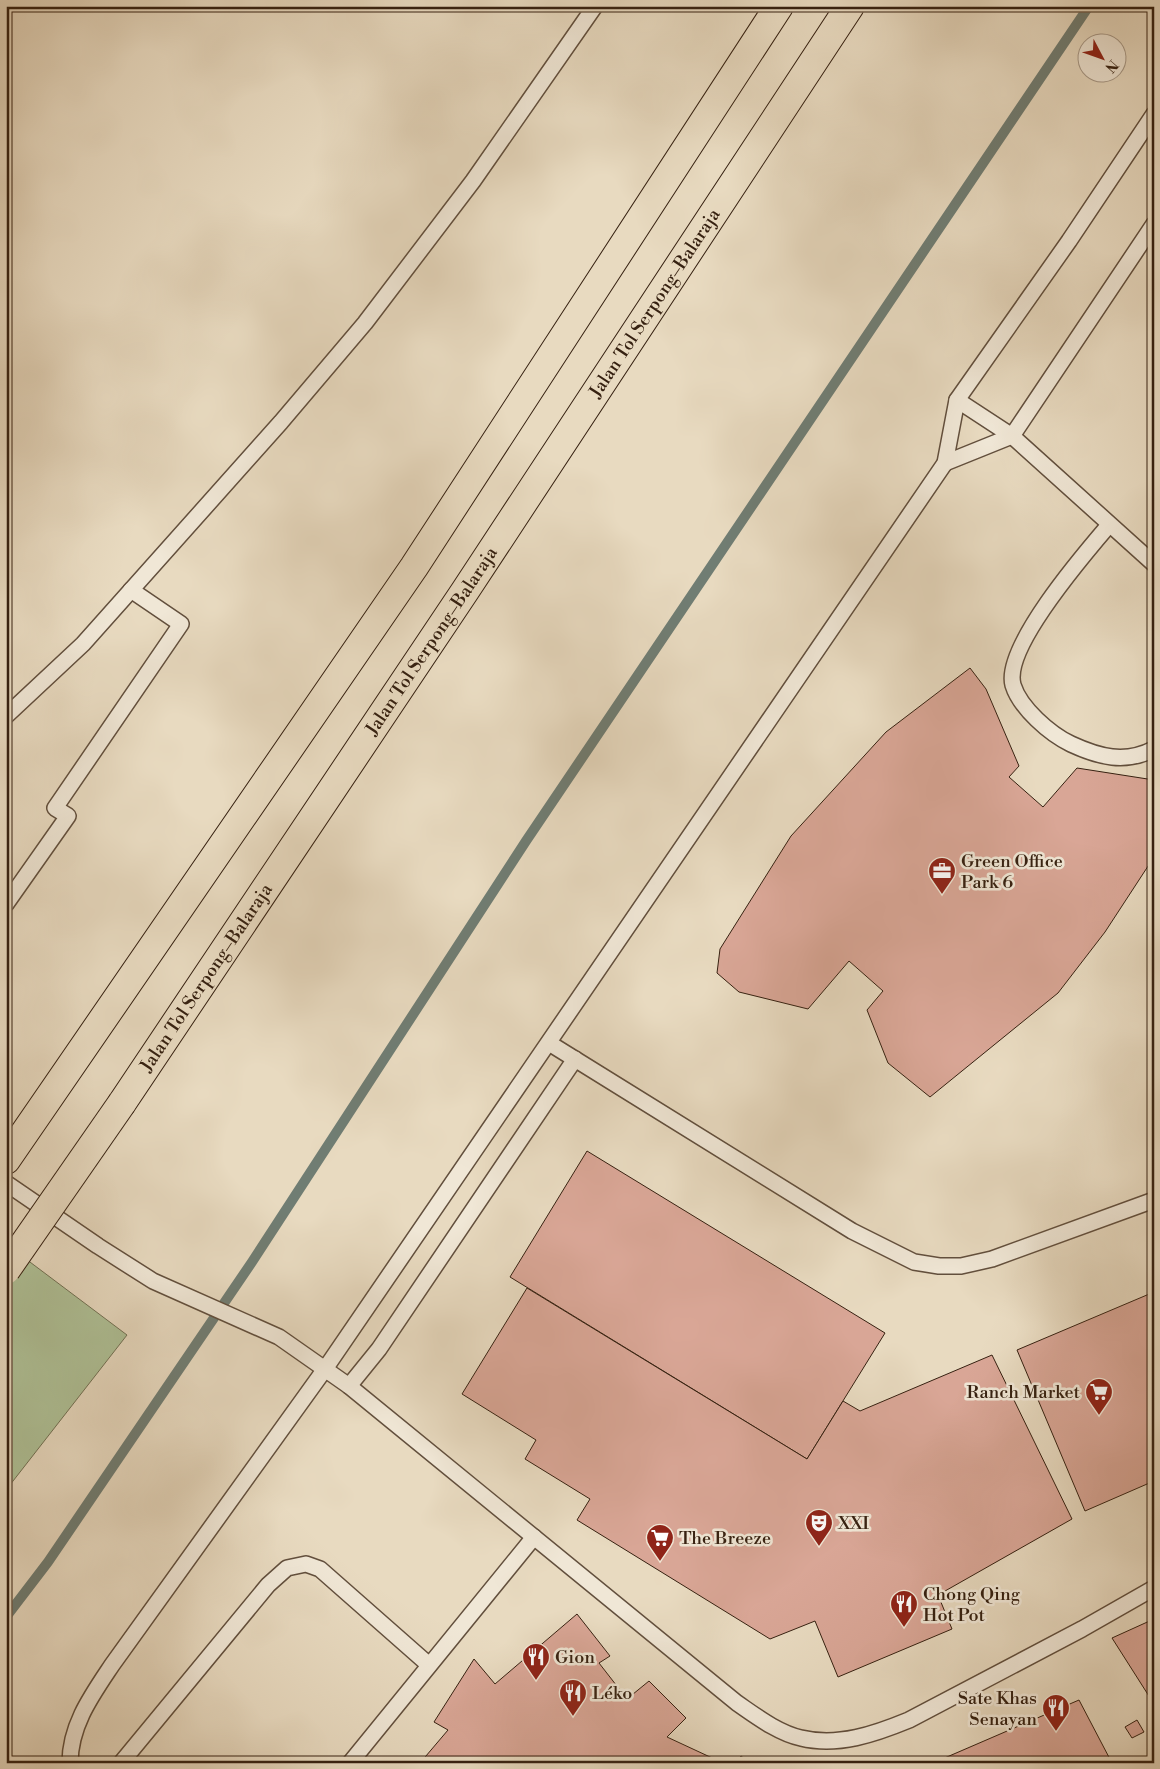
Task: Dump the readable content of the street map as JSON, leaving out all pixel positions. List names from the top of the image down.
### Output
{
  "streets": {
    "highway": ["Jalan Tol Serpong–Balaraja"]
  },
  "places": {
    "office": ["Green Office Park 6"],
    "supermarket": ["Ranch Market", "The Breeze"],
    "theatre": ["XXI"],
    "restaurant": [
      "Chong Qing Hot Pot",
      "Gion",
      "Léko",
      "Sate Khas Senayan"
    ]
  },
  "north": "bottom right"
}
